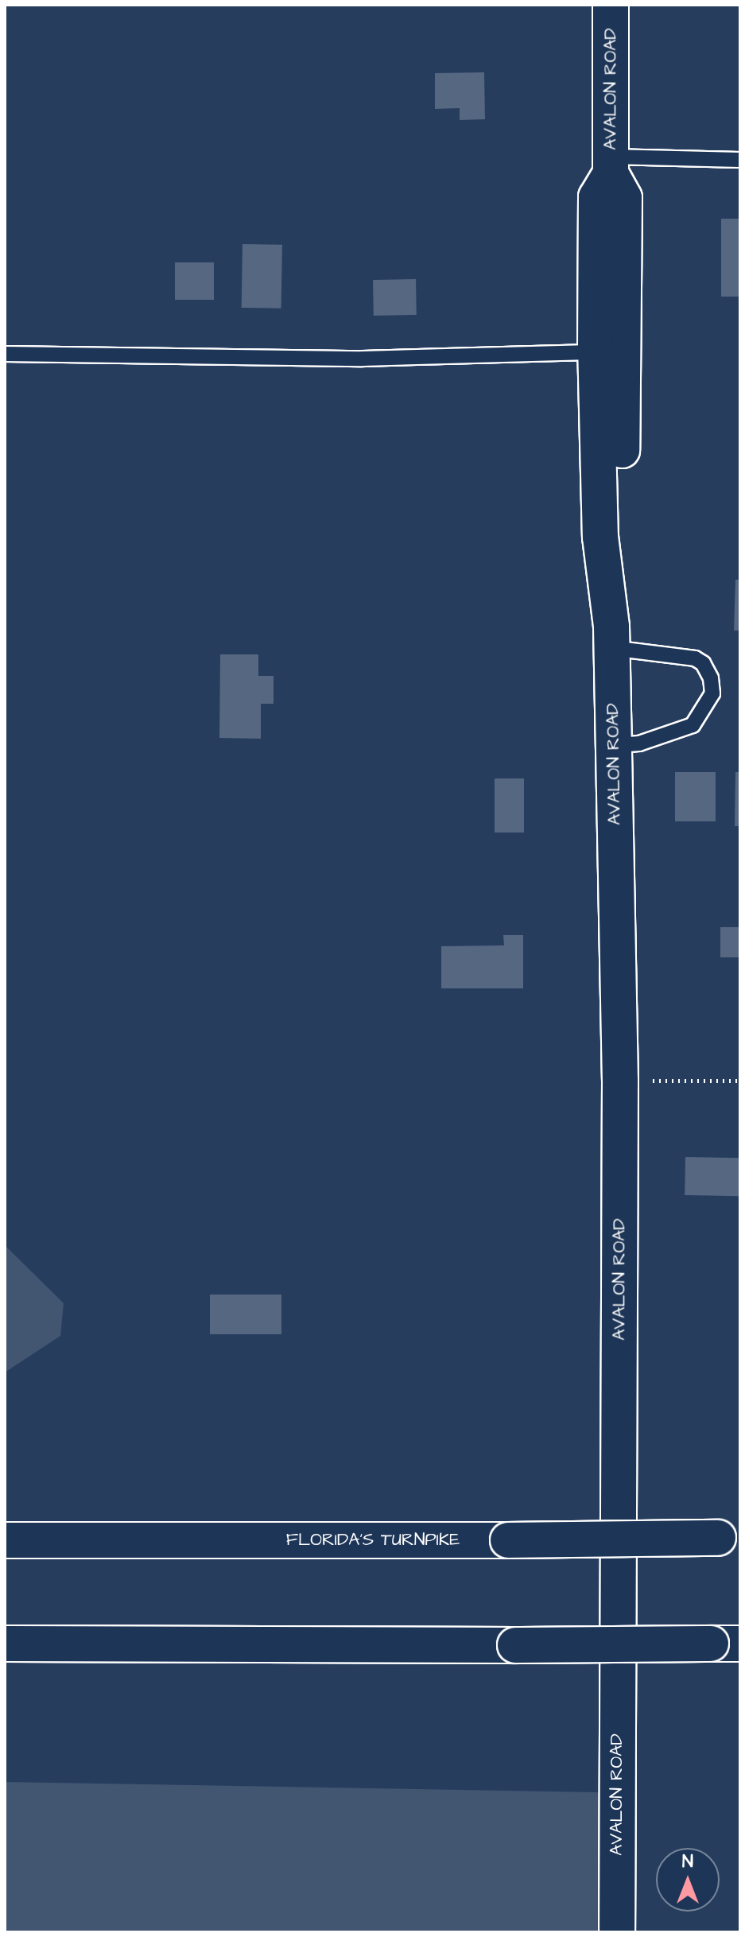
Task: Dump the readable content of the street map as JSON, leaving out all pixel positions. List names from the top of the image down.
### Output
{
  "streets": {
    "main road": ["AVALON ROAD", "FLORIDA'S TURNPIKE"]
  },
  "north": "top"
}
